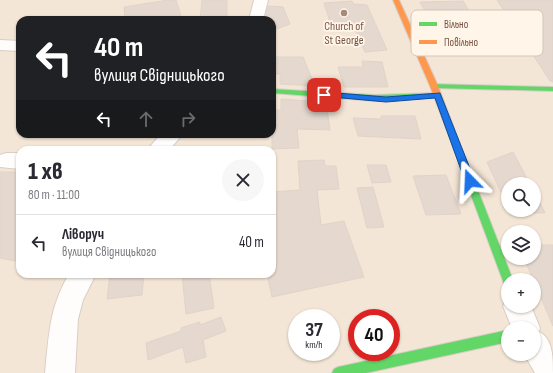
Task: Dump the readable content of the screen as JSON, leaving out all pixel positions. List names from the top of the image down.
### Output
{
  "places": ["Church of St George"],
  "legend": ["Вільно", "Повільно"],
  "page": {
    "turn": ["40 m", "вулиця Свідницького"],
    "heading": ["1 хв", "80 m · 11:00"],
    "map_buttons": ["+", "−"],
    "list": [
      {
        "name": "Ліворуч",
        "note": "вулиця Свідницького",
        "value": "40 m"
      }
    ],
    "speed": "37 km/h",
    "limit": "40"
  }
}
